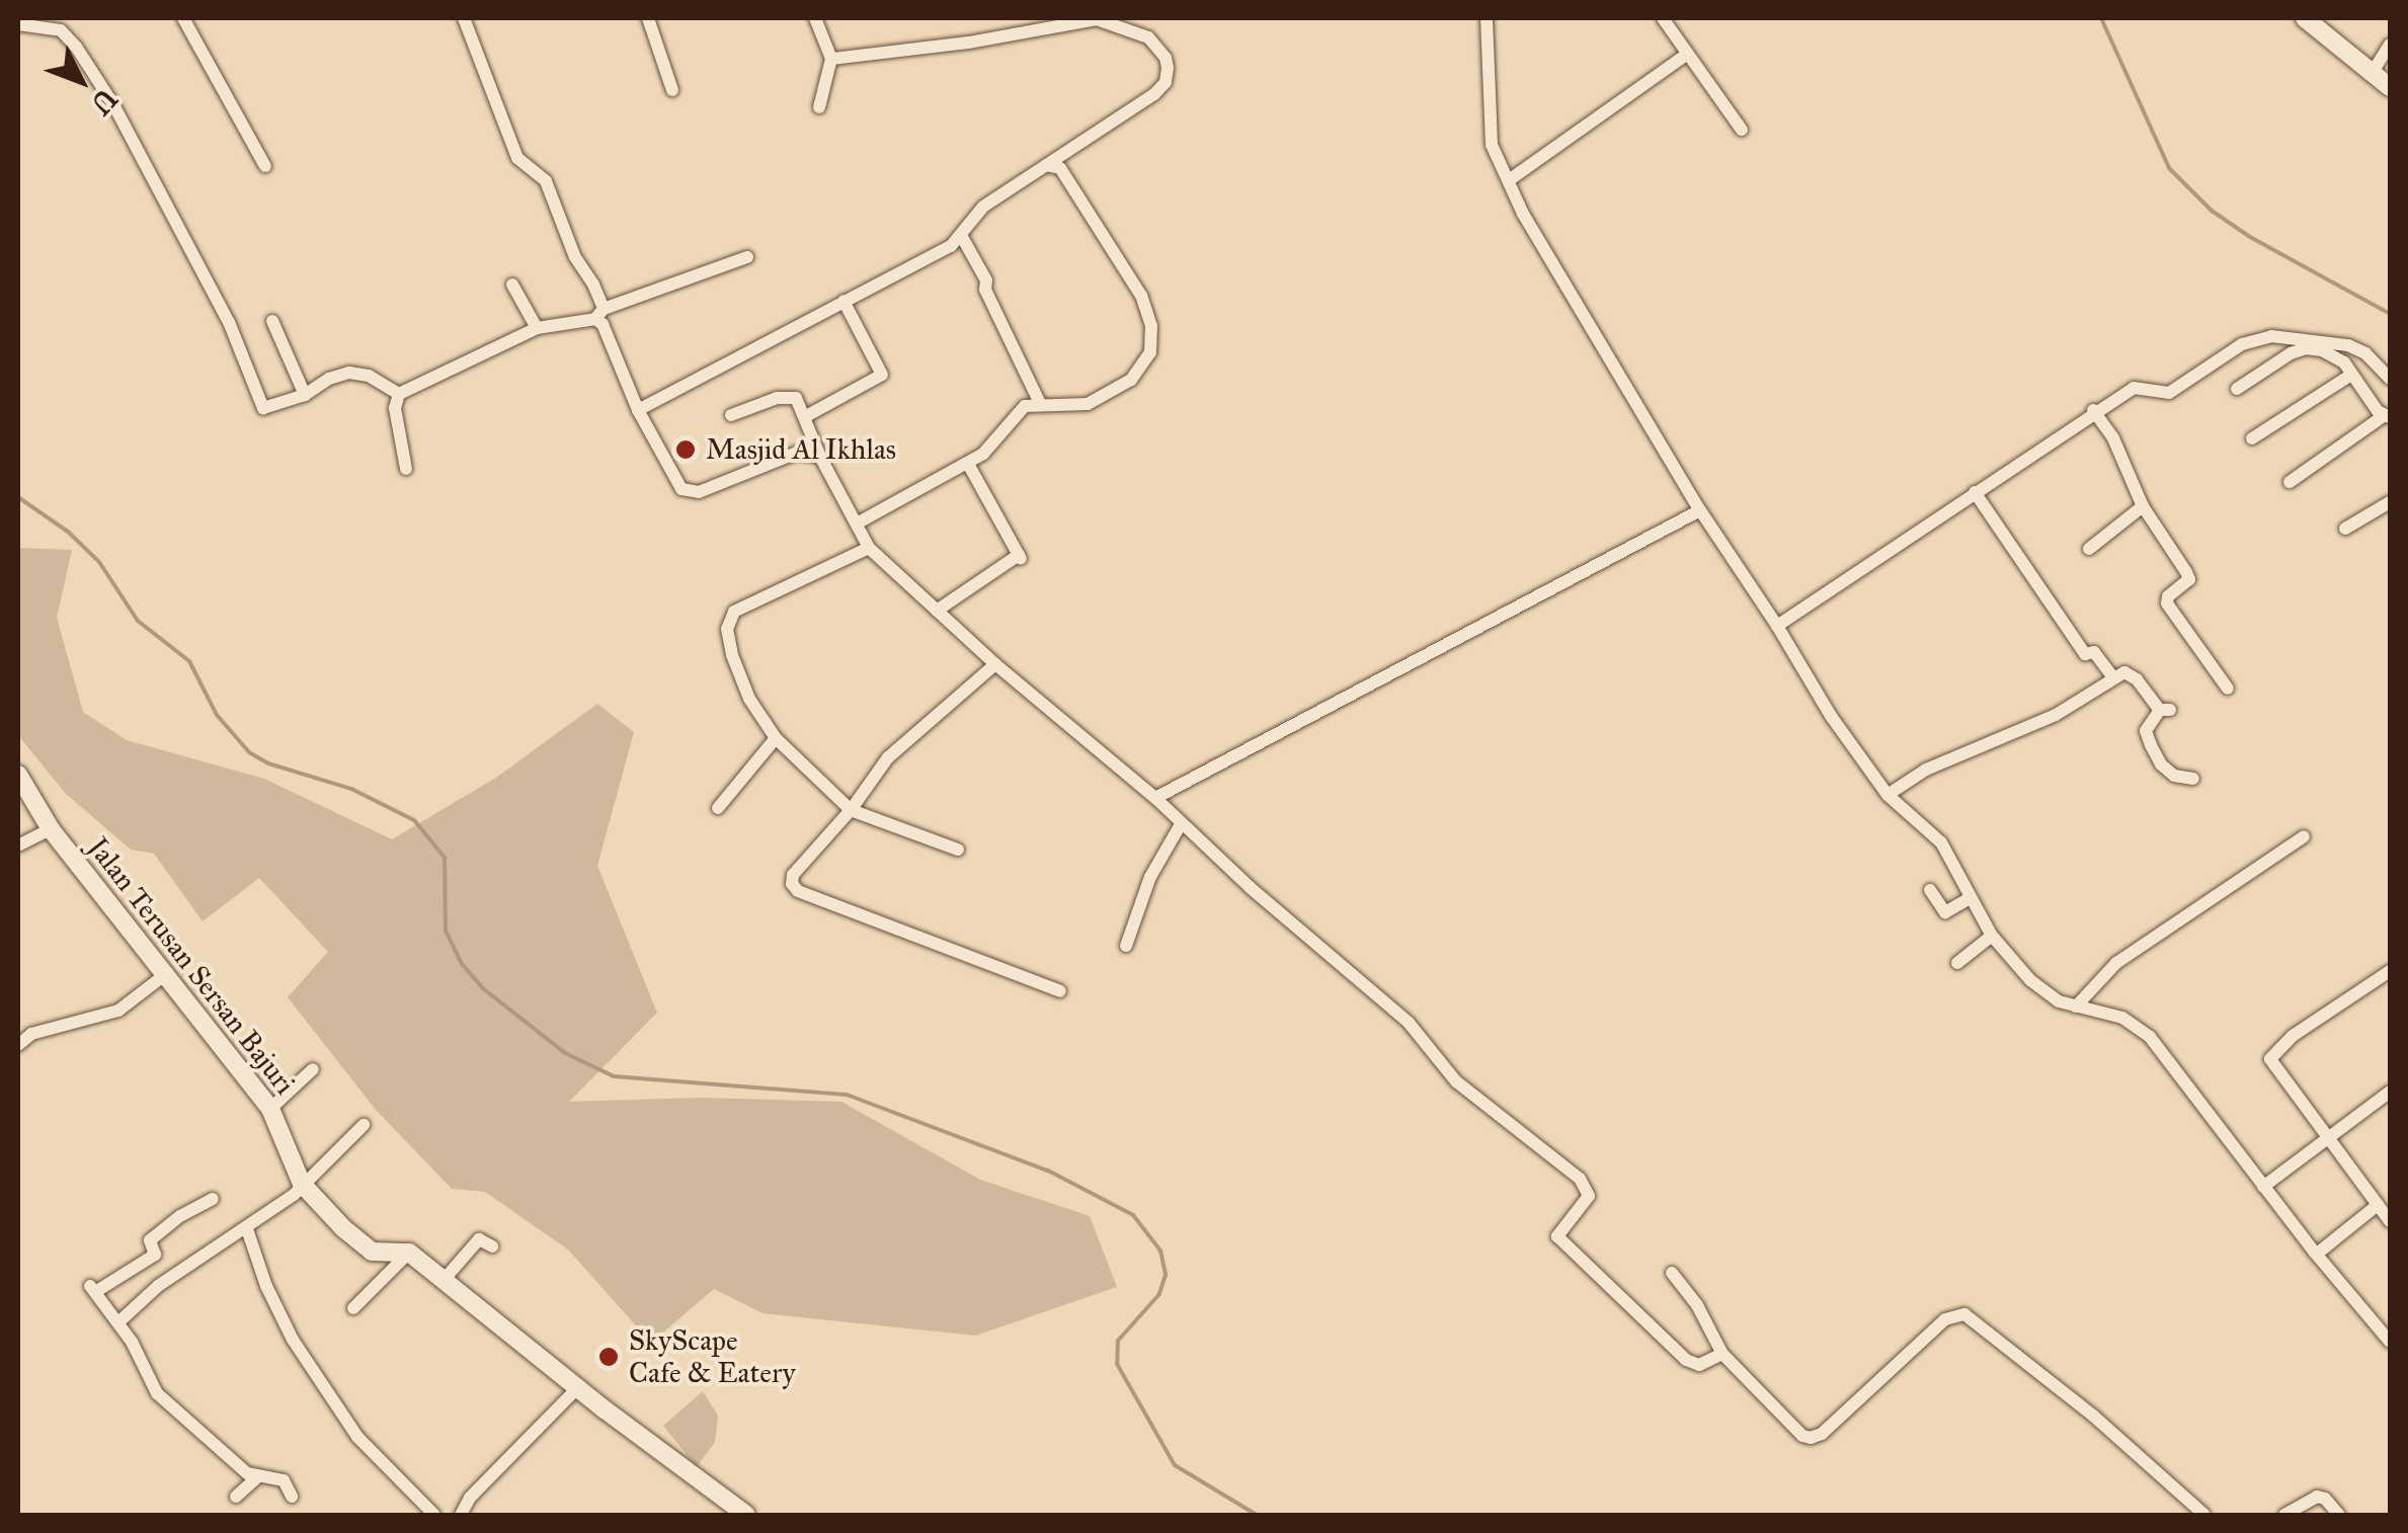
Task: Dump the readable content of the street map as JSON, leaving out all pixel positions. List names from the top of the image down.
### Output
{
  "streets": {
    "main road": ["Jalan Terusan Sersan Bajuri"]
  },
  "places": ["Masjid Al Ikhlas", "SkyScape Cafe & Eatery"],
  "north": "bottom right"
}
